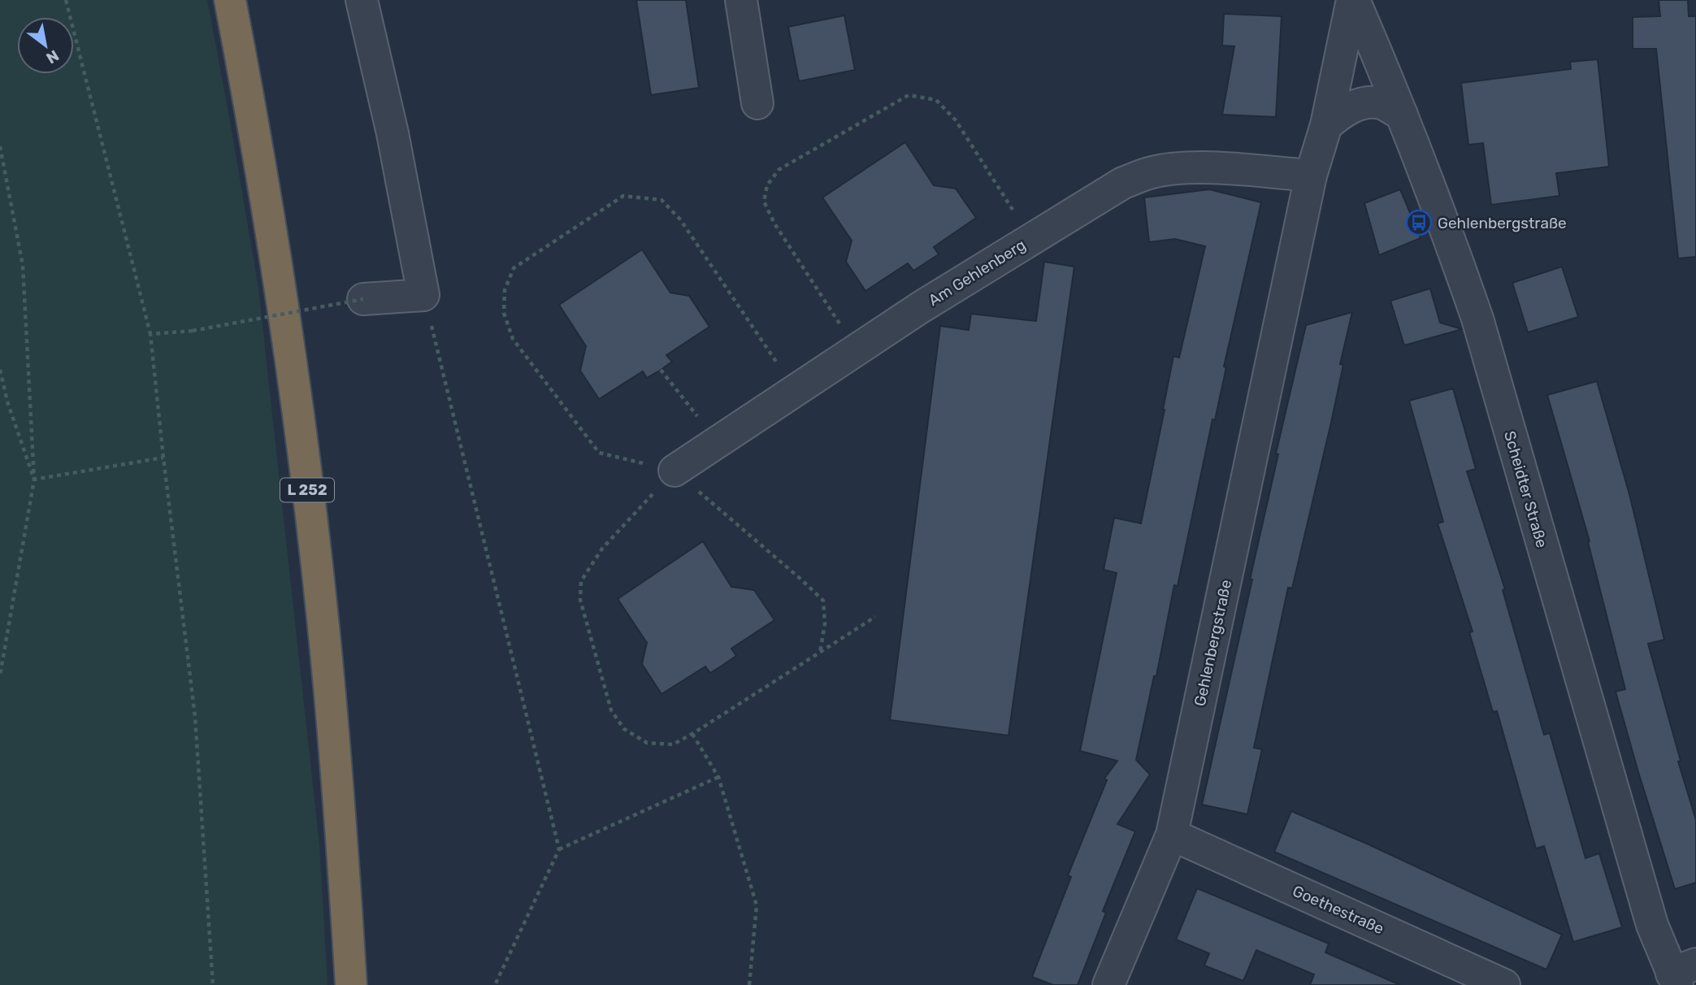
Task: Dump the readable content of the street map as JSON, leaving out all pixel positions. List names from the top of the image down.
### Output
{
  "streets": {
    "highway": ["L 252"],
    "street": [
      "Am Gehlenberg",
      "Scheidter Straße",
      "Gehlenbergstraße",
      "Goethestraße"
    ]
  },
  "crossings": [
    ["Am Gehlenberg", "Gehlenbergstraße"],
    ["Scheidter Straße", "Gehlenbergstraße"],
    ["Gehlenbergstraße", "Goethestraße"]
  ],
  "places": {
    "bus stop": ["Gehlenbergstraße"]
  },
  "north": "bottom right"
}
